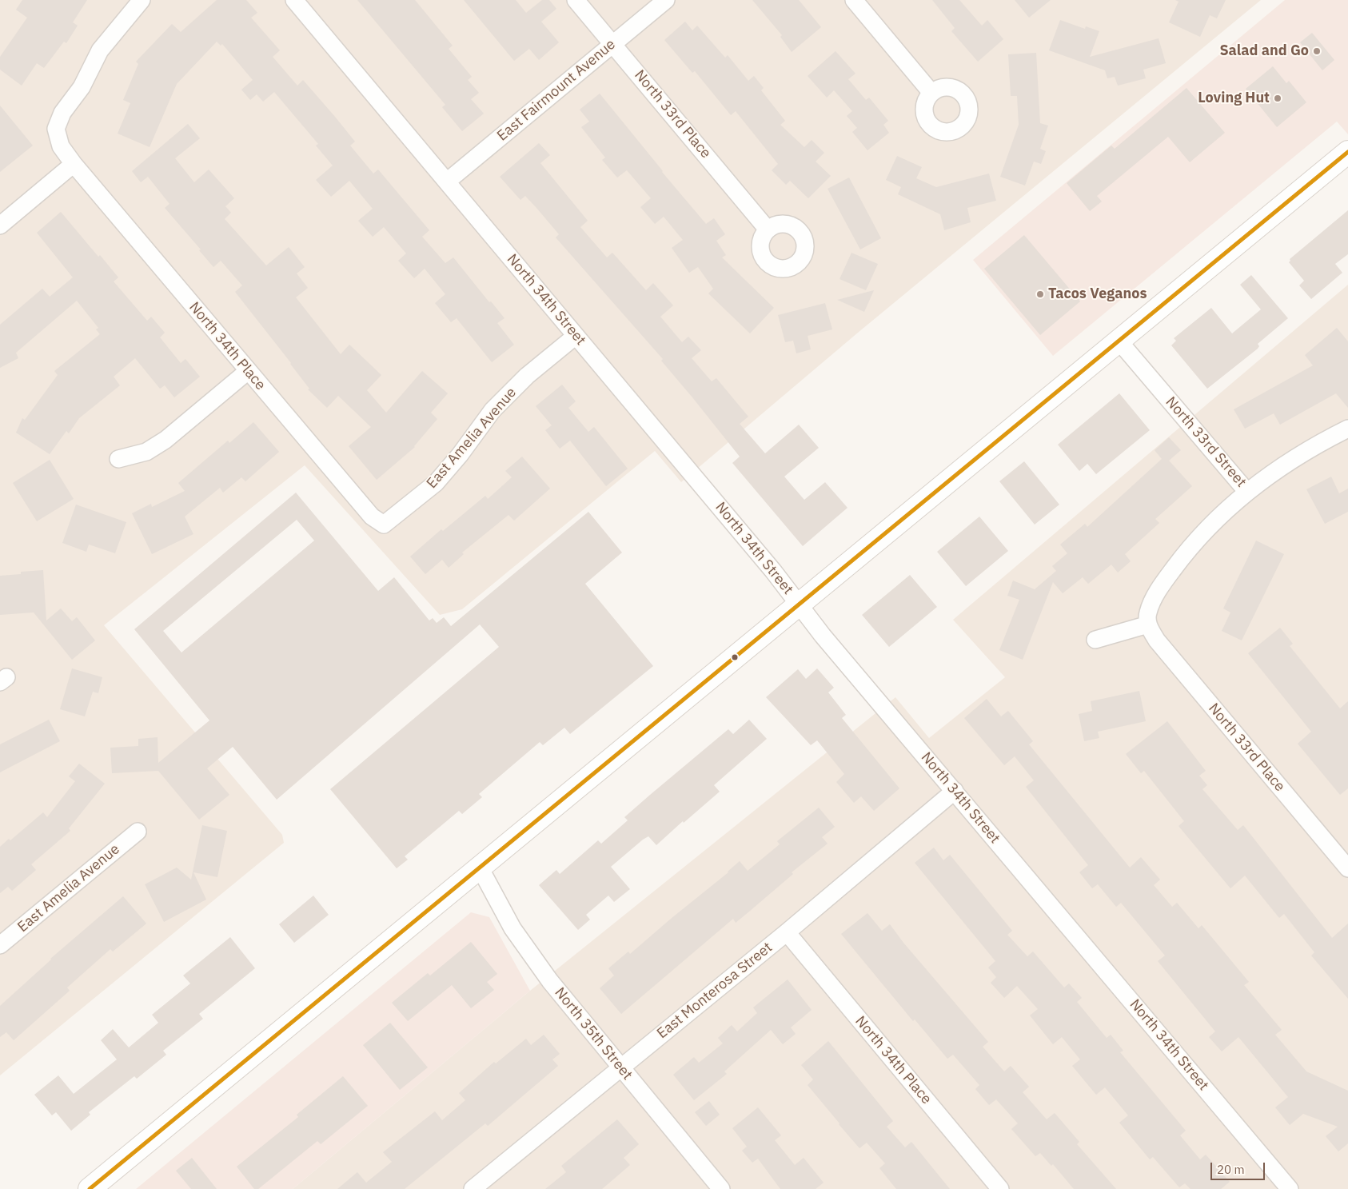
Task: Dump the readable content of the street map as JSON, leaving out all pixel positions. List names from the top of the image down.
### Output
{
  "streets": {
    "street": [
      "East Fairmount Avenue",
      "North 33rd Place",
      "North 34th Street",
      "North 34th Place",
      "East Amelia Avenue",
      "North 33rd Street",
      "East Monterosa Street",
      "North 35th Street"
    ]
  },
  "crossings": [
    ["East Fairmount Avenue", "North 33rd Place"],
    ["East Fairmount Avenue", "North 34th Street"],
    ["North 34th Street", "East Amelia Avenue"],
    ["North 34th Street", "East Monterosa Street"],
    ["North 34th Place", "East Amelia Avenue"],
    ["North 34th Place", "East Monterosa Street"],
    ["East Monterosa Street", "North 35th Street"]
  ],
  "places": ["Salad and Go", "Loving Hut", "Tacos Veganos"],
  "scale_bar": "20 m"
}
